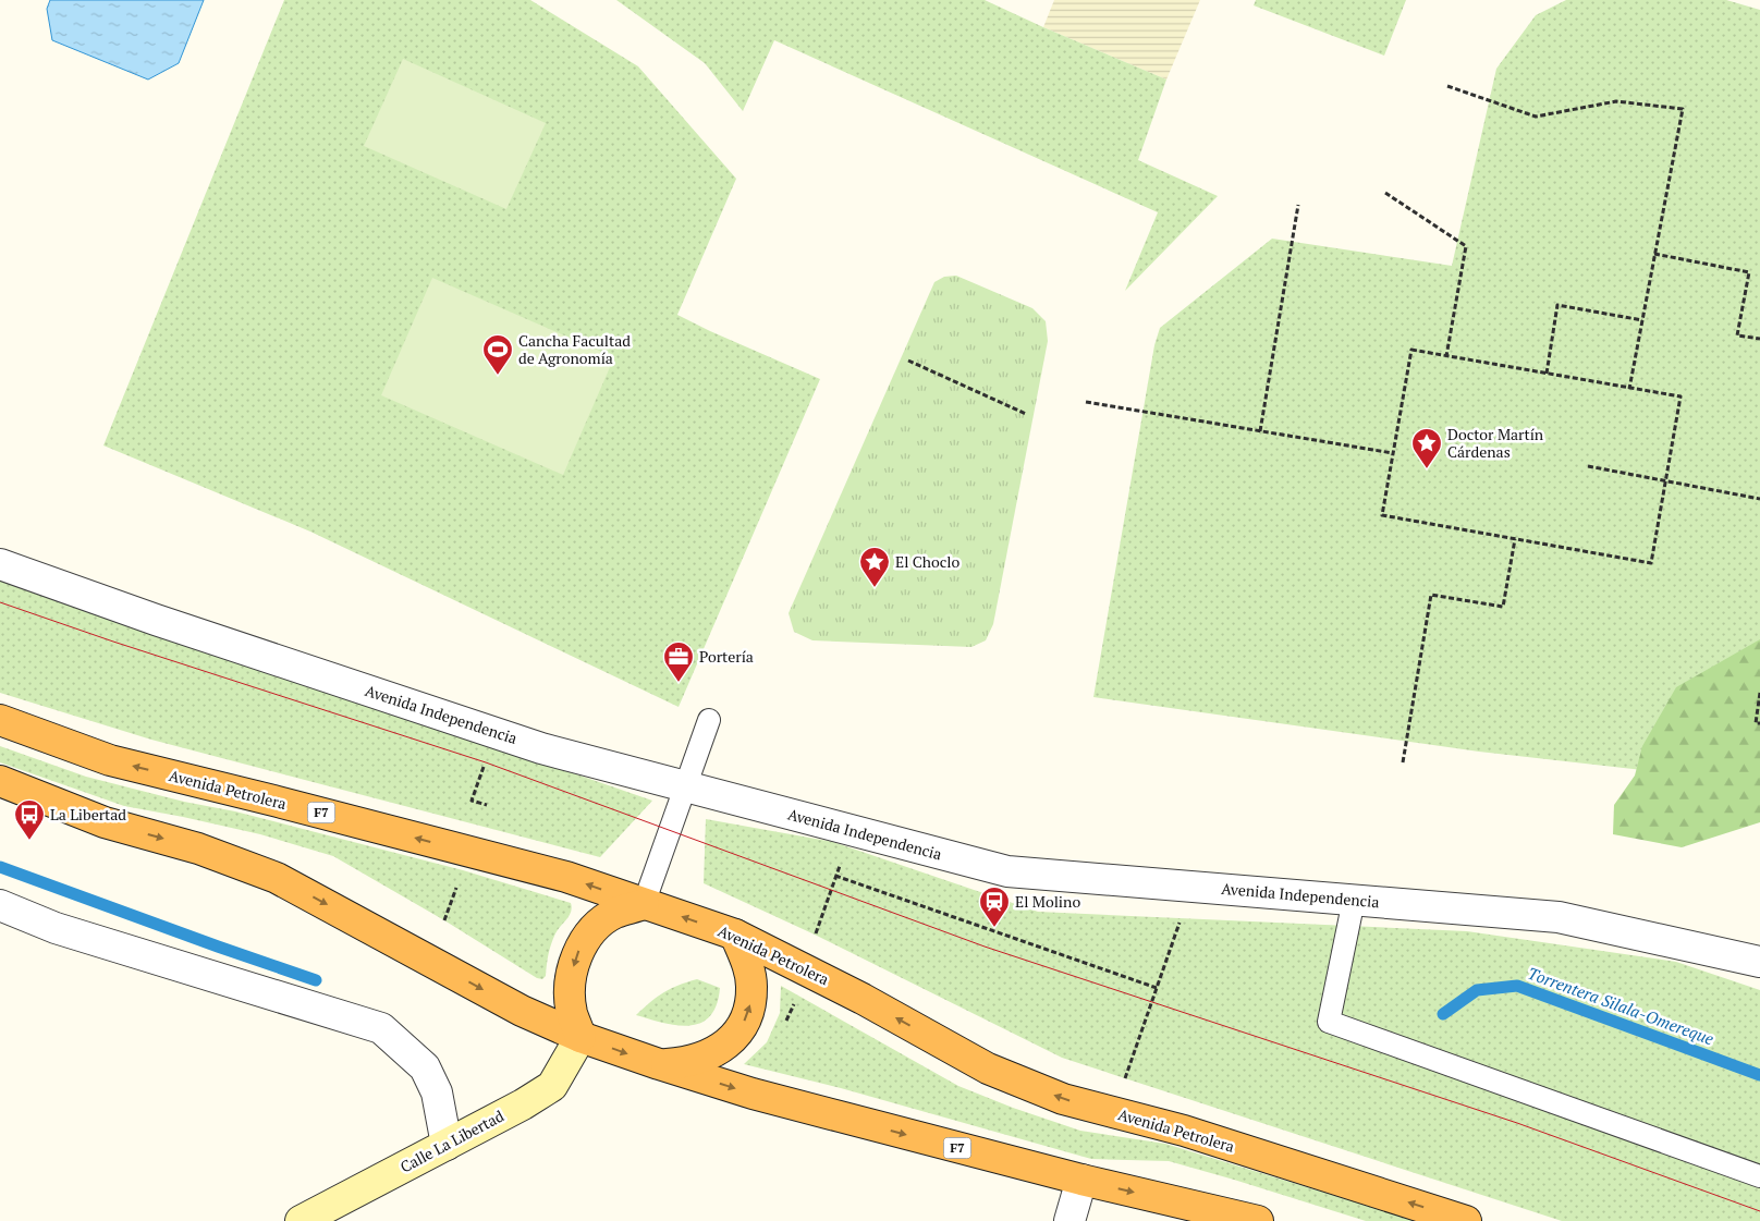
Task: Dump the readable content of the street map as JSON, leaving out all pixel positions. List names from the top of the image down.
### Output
{
  "streets": {
    "highway": ["Avenida Petrolera", "F7"],
    "main road": ["Calle La Libertad"],
    "street": ["Avenida Independencia"]
  },
  "crossings": [
    ["Avenida Petrolera", "F7"],
    ["Avenida Petrolera", "Calle La Libertad"],
    ["F7", "Calle La Libertad"]
  ],
  "water": ["Torrentera Silala-Omereque"],
  "places": {
    "sports": ["Cancha Facultad de Agronomía"],
    "place": ["Doctor Martín Cárdenas", "El Choclo"],
    "office": ["Portería"],
    "bus stop": ["La Libertad"],
    "station": ["El Molino"]
  }
}
